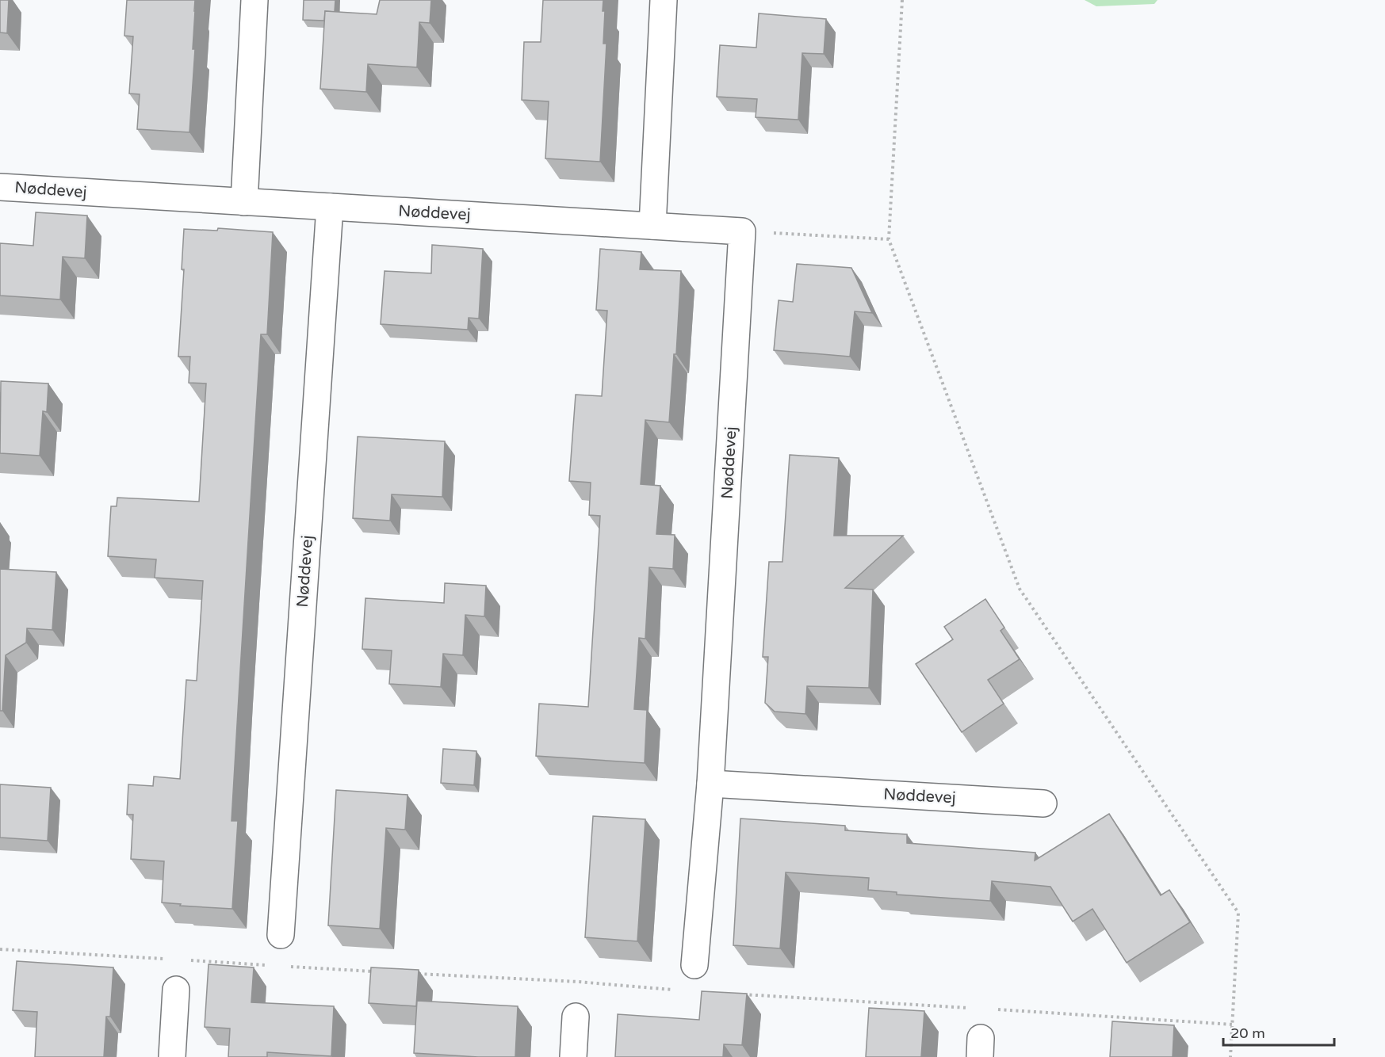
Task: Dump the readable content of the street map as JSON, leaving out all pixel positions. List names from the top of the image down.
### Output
{
  "streets": {
    "street": ["Nøddevej"]
  },
  "scale_bar": "20 m"
}
